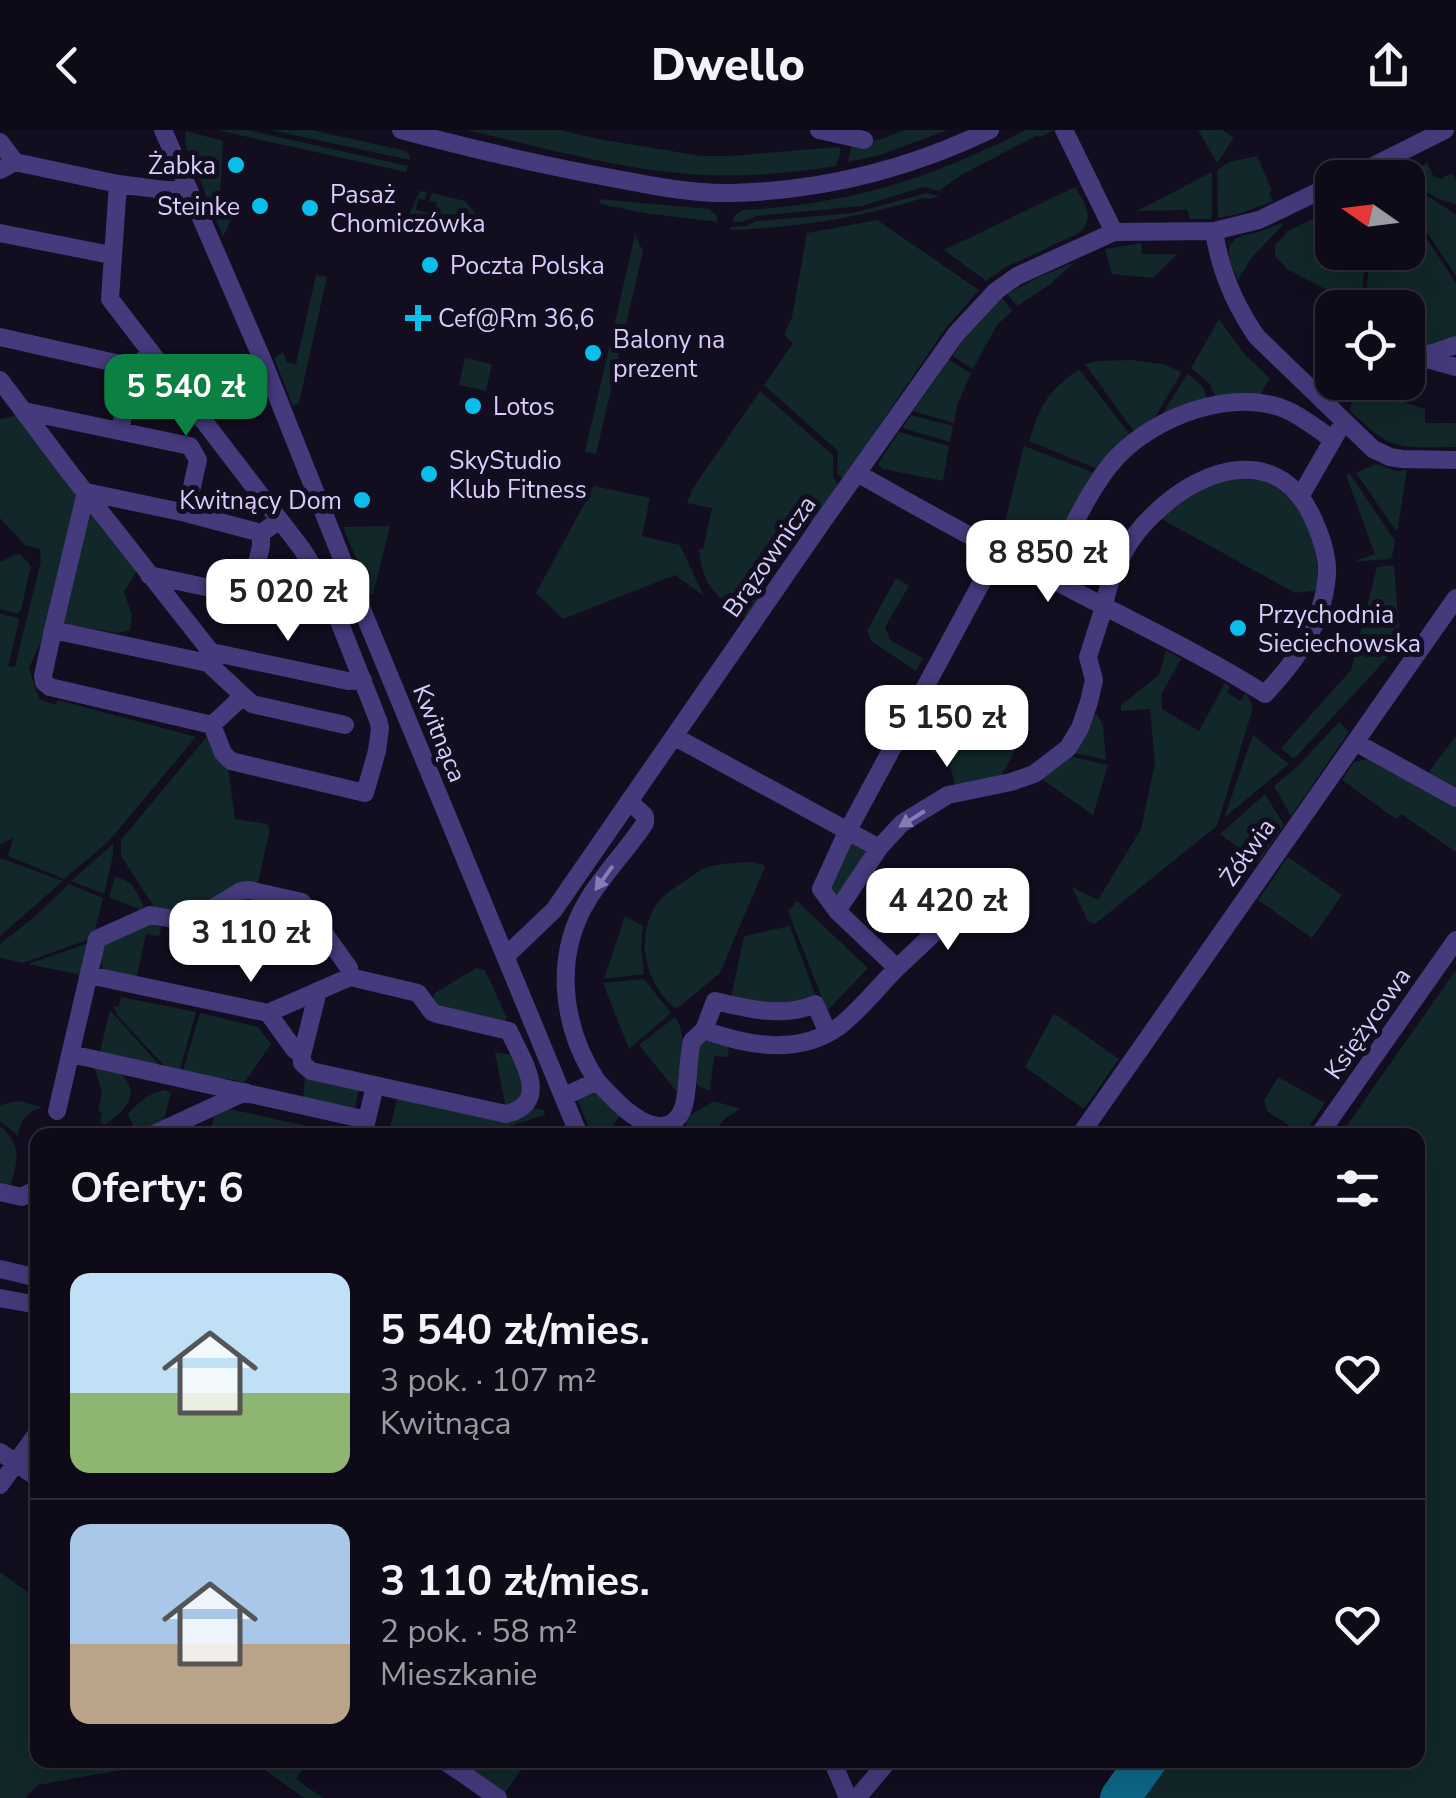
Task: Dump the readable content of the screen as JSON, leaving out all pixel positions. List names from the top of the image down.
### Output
{
  "streets": {
    "street": [
      "Brązownicza",
      "Kwitnąca",
      "Żółwia",
      "Księżycowa"
    ]
  },
  "crossings": [
    ["Brązownicza", "Kwitnąca"]
  ],
  "places": {
    "other": [
      "Żabka",
      "Steinke",
      "Pasaż Chomiczówka",
      "Poczta Polska",
      "Balony na prezent",
      "Lotos",
      "SkyStudio Klub Fitness",
      "Kwitnący Dom",
      "Przychodnia Sieciechowska"
    ],
    "health": ["Cef@Rm 36,6"]
  },
  "north": "left",
  "page": {
    "header": "Dwello",
    "price": [
      "5 540 zł",
      "8 850 zł",
      "5 020 zł",
      "5 150 zł",
      "4 420 zł",
      "3 110 zł"
    ],
    "heading": "Oferty: 6",
    "list": [
      {
        "name": "5 540 zł/mies.",
        "note": "3 pok. · 107 m² · Kwitnąca"
      },
      {
        "name": "3 110 zł/mies.",
        "note": "2 pok. · 58 m² · Mieszkanie"
      }
    ]
  }
}
